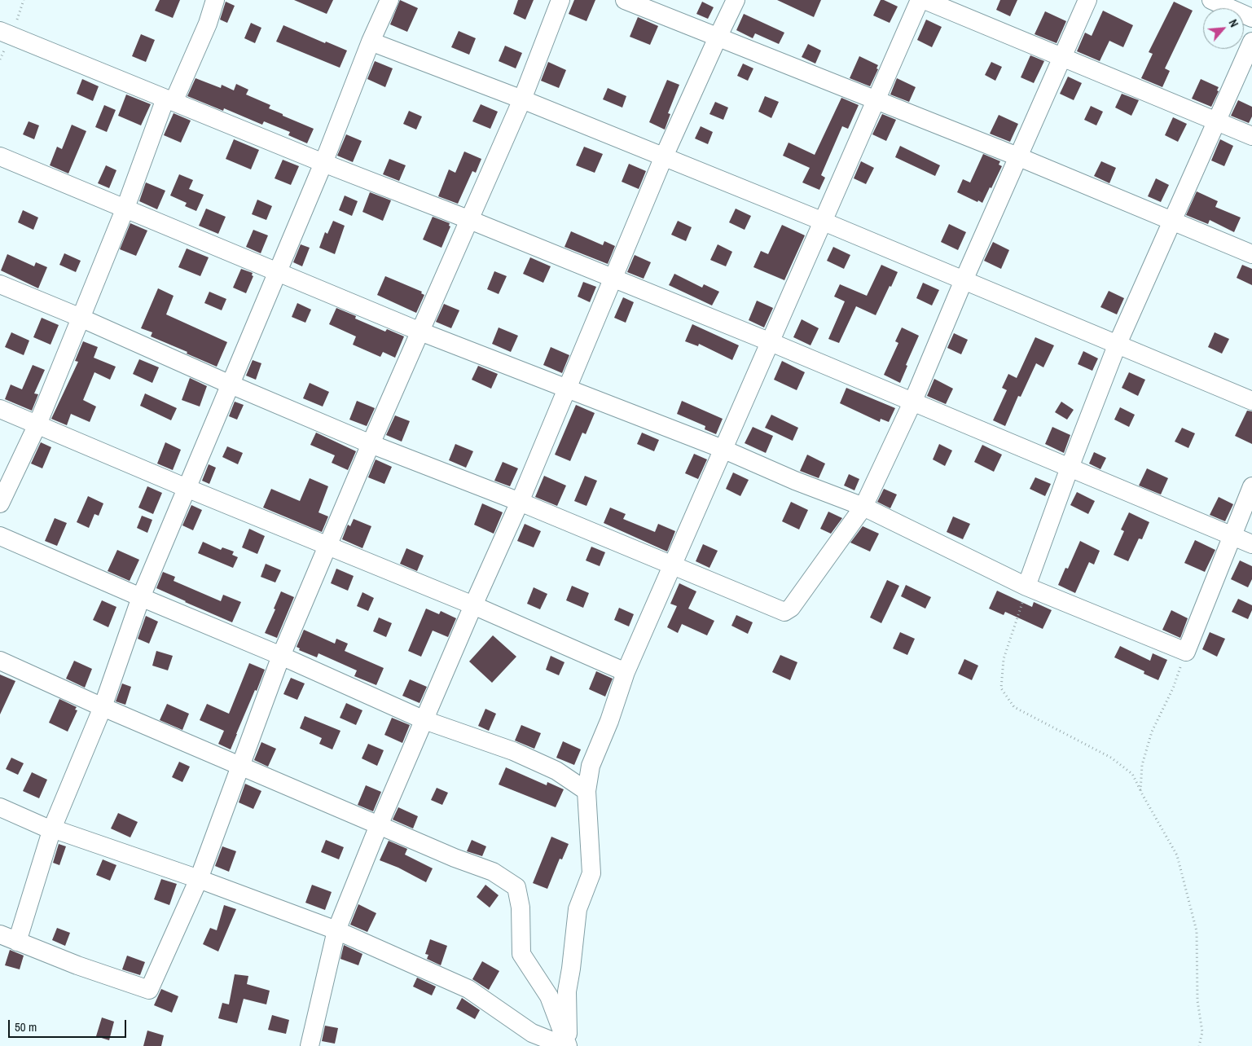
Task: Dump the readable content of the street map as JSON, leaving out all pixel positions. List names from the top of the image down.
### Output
{
  "scale_bar": "50 m",
  "north": "top right"
}
